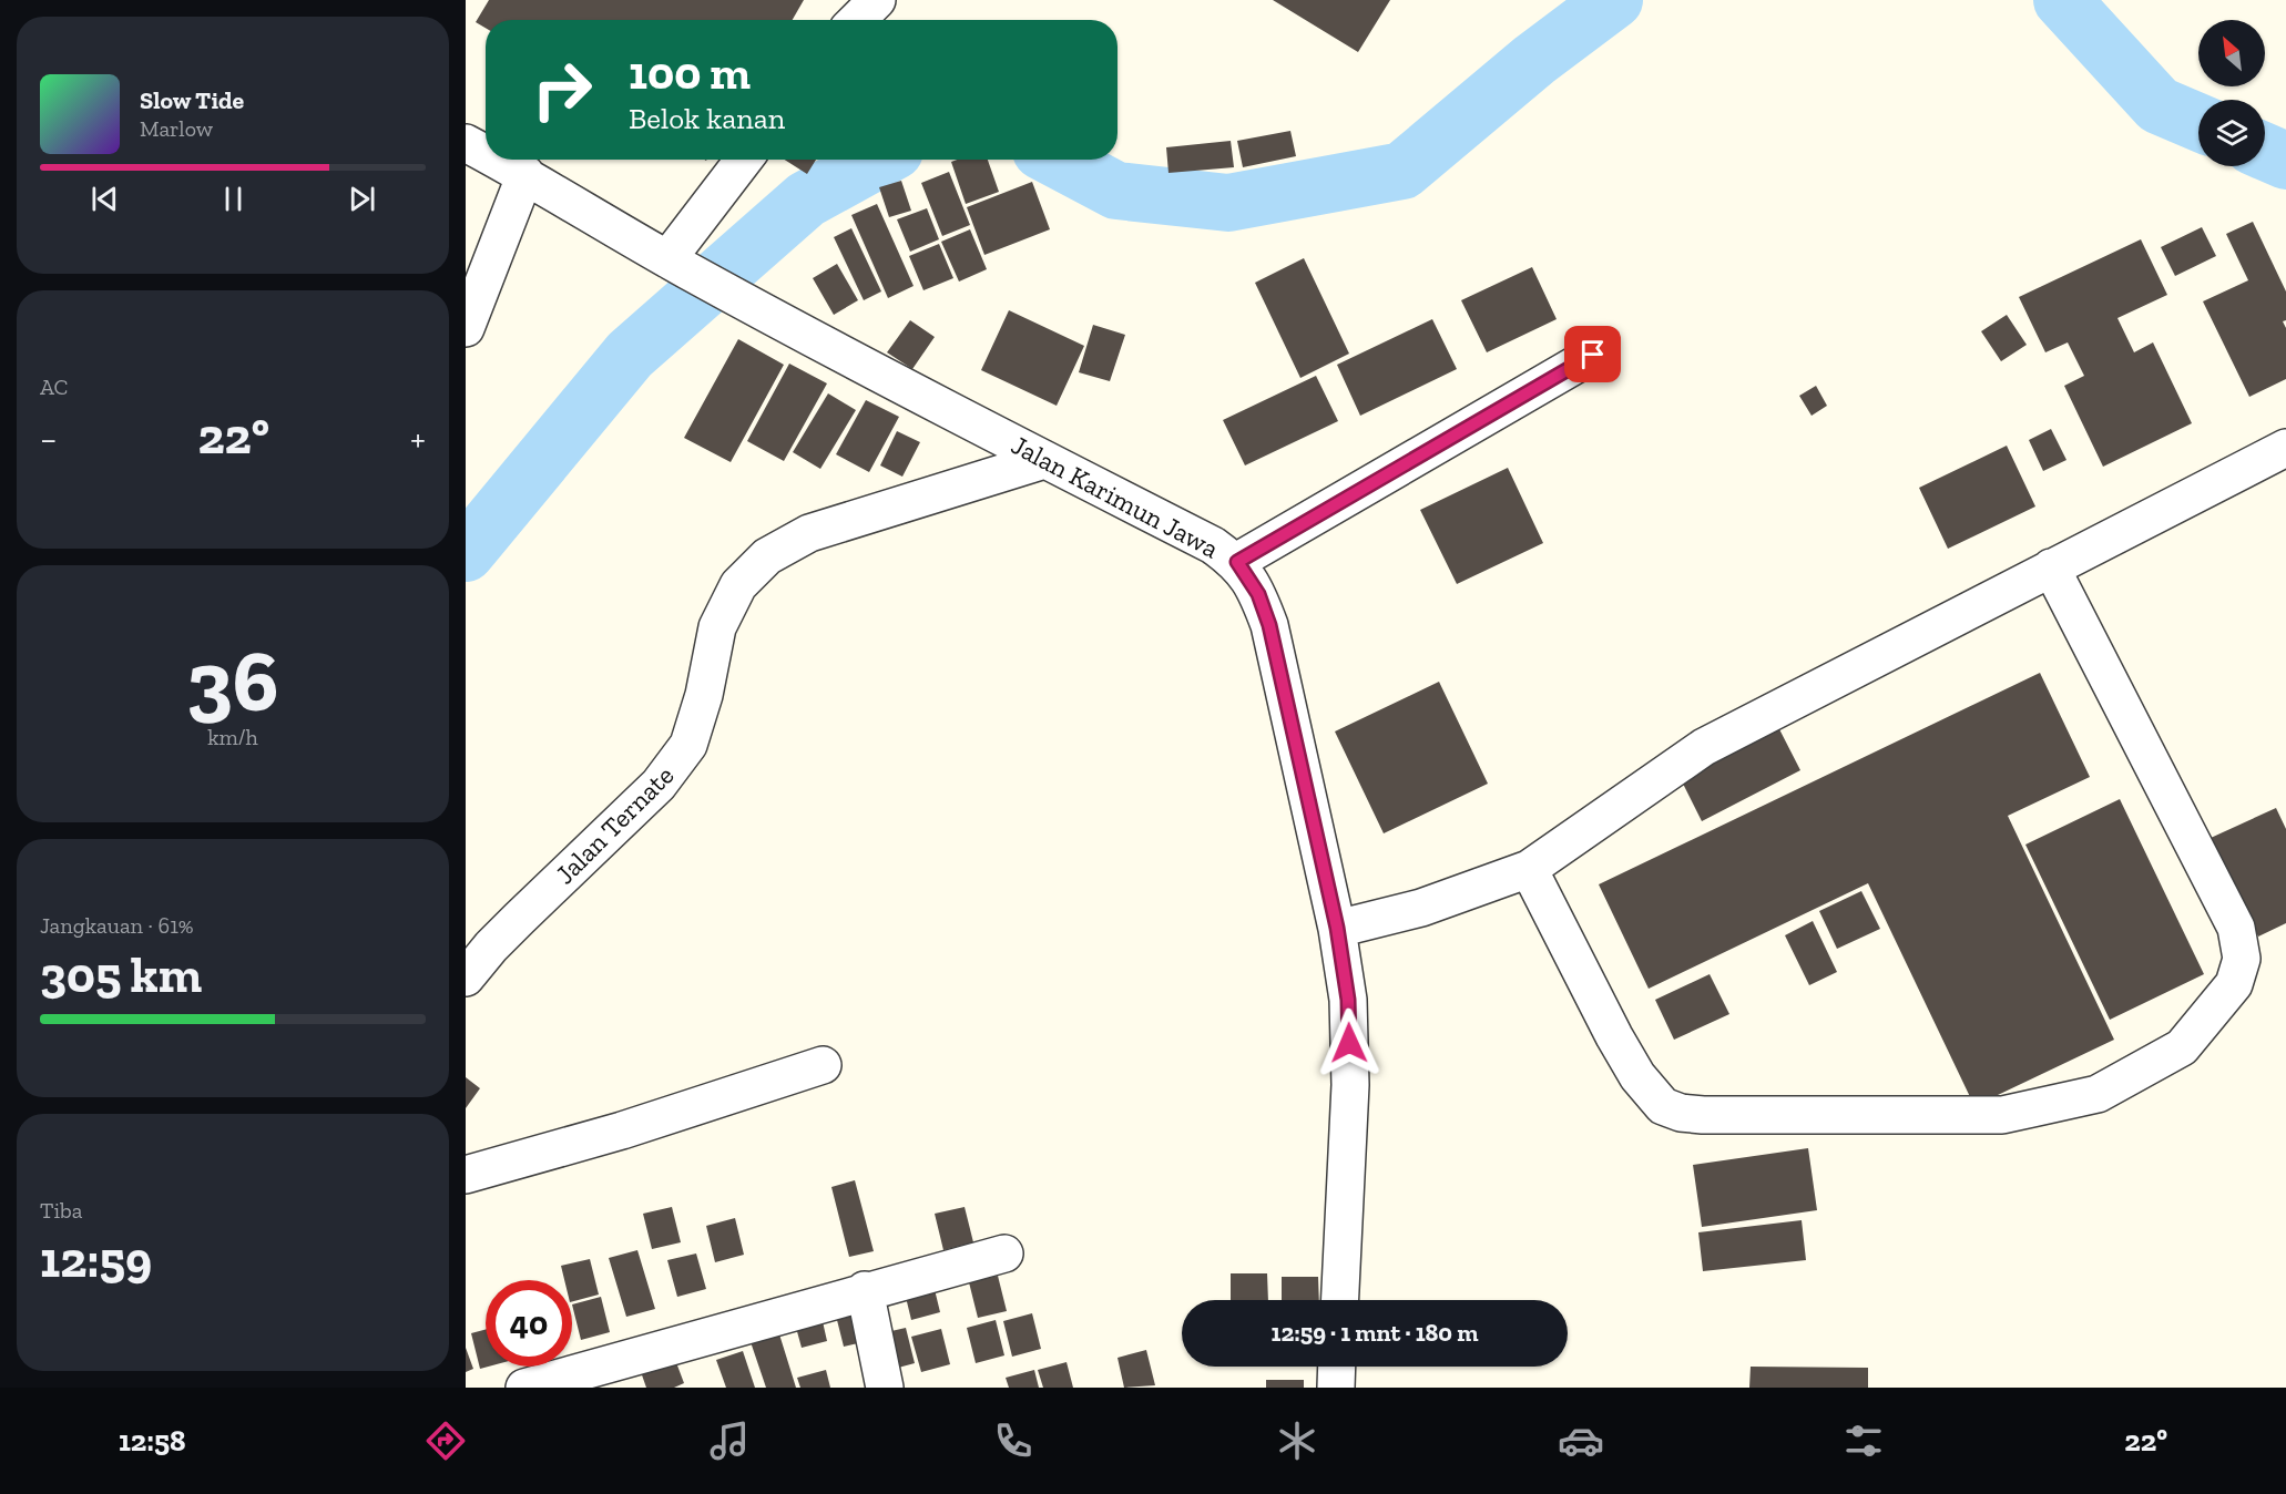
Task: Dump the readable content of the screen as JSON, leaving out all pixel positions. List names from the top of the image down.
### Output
{
  "streets": {
    "street": ["Jalan Karimun Jawa", "Jalan Ternate"]
  },
  "crossings": [
    ["Jalan Karimun Jawa", "Jalan Ternate"]
  ],
  "north": "top left",
  "page": {
    "turn": ["100 m", "Belok kanan"],
    "song": ["Slow Tide", "Marlow"],
    "tile": [
      "AC",
      ["36", "km/h"],
      ["Jangkauan · 61%", "305 km"],
      ["Tiba", "12:59"]
    ],
    "heat": ["−", "22°", "+"],
    "limit": "40",
    "trip": "12:59 · 1 mnt · 180 m",
    "tabs": ["12:58", "22°"]
  }
}
